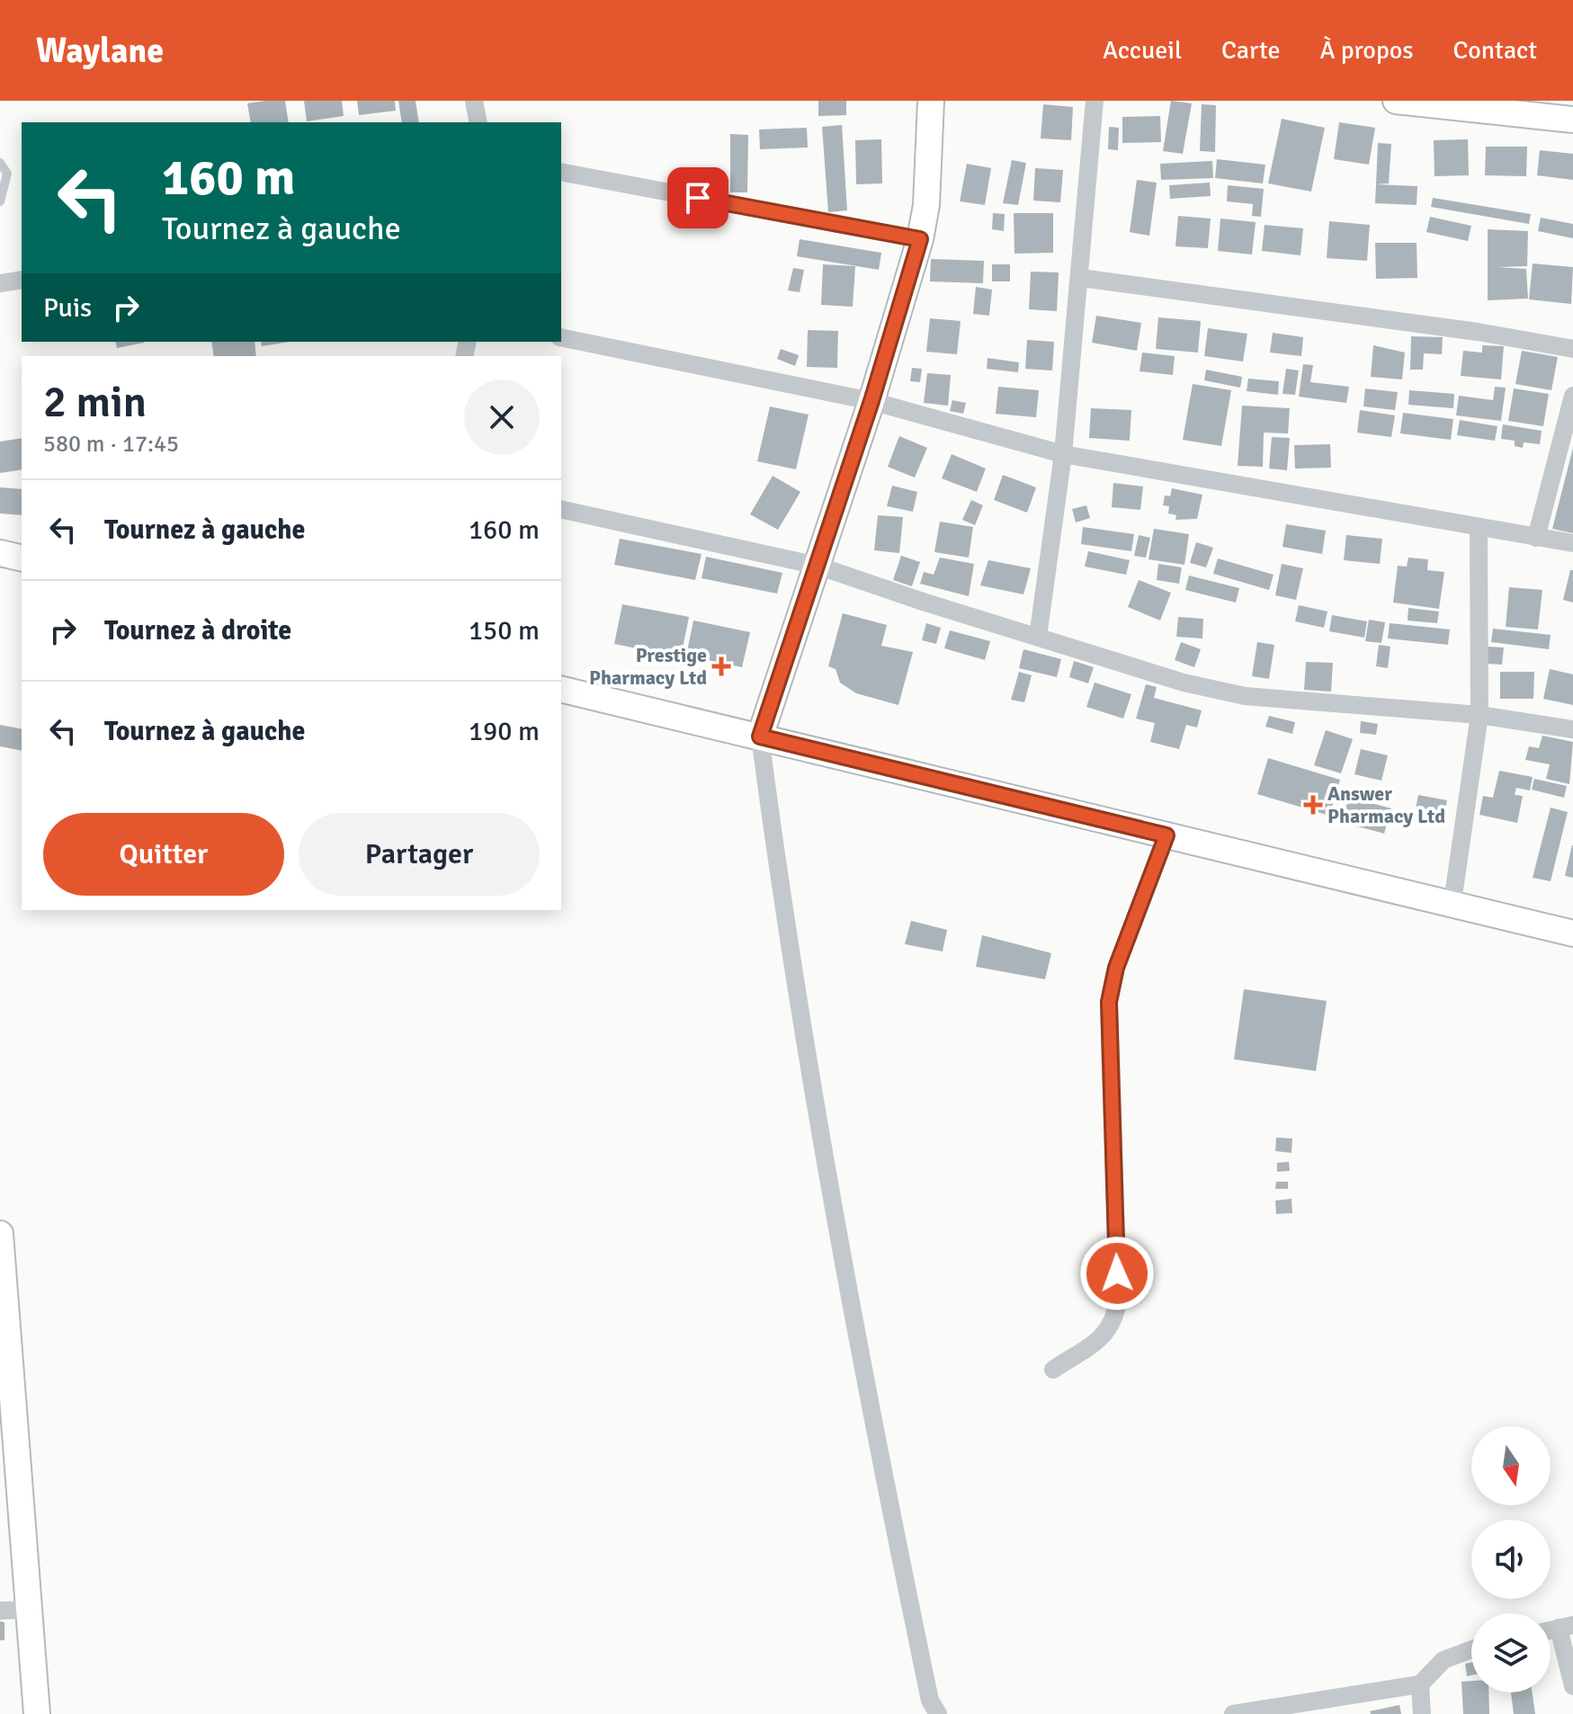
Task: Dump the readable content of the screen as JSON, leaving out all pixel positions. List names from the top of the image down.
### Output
{
  "places": {
    "health": ["Prestige Pharmacy Ltd", "Answer Pharmacy Ltd"]
  },
  "north": "bottom",
  "page": {
    "header": "Waylane",
    "nav": [
      "Accueil",
      "Carte",
      "À propos",
      "Contact"
    ],
    "turn": ["160 m", "Tournez à gauche"],
    "then": "Puis",
    "heading": ["2 min", "580 m · 17:45"],
    "list": [
      {
        "name": "Tournez à gauche",
        "value": "160 m"
      },
      {
        "name": "Tournez à droite",
        "value": "150 m"
      },
      {
        "name": "Tournez à gauche",
        "value": "190 m"
      }
    ],
    "buttons": ["Quitter", "Partager"]
  }
}
